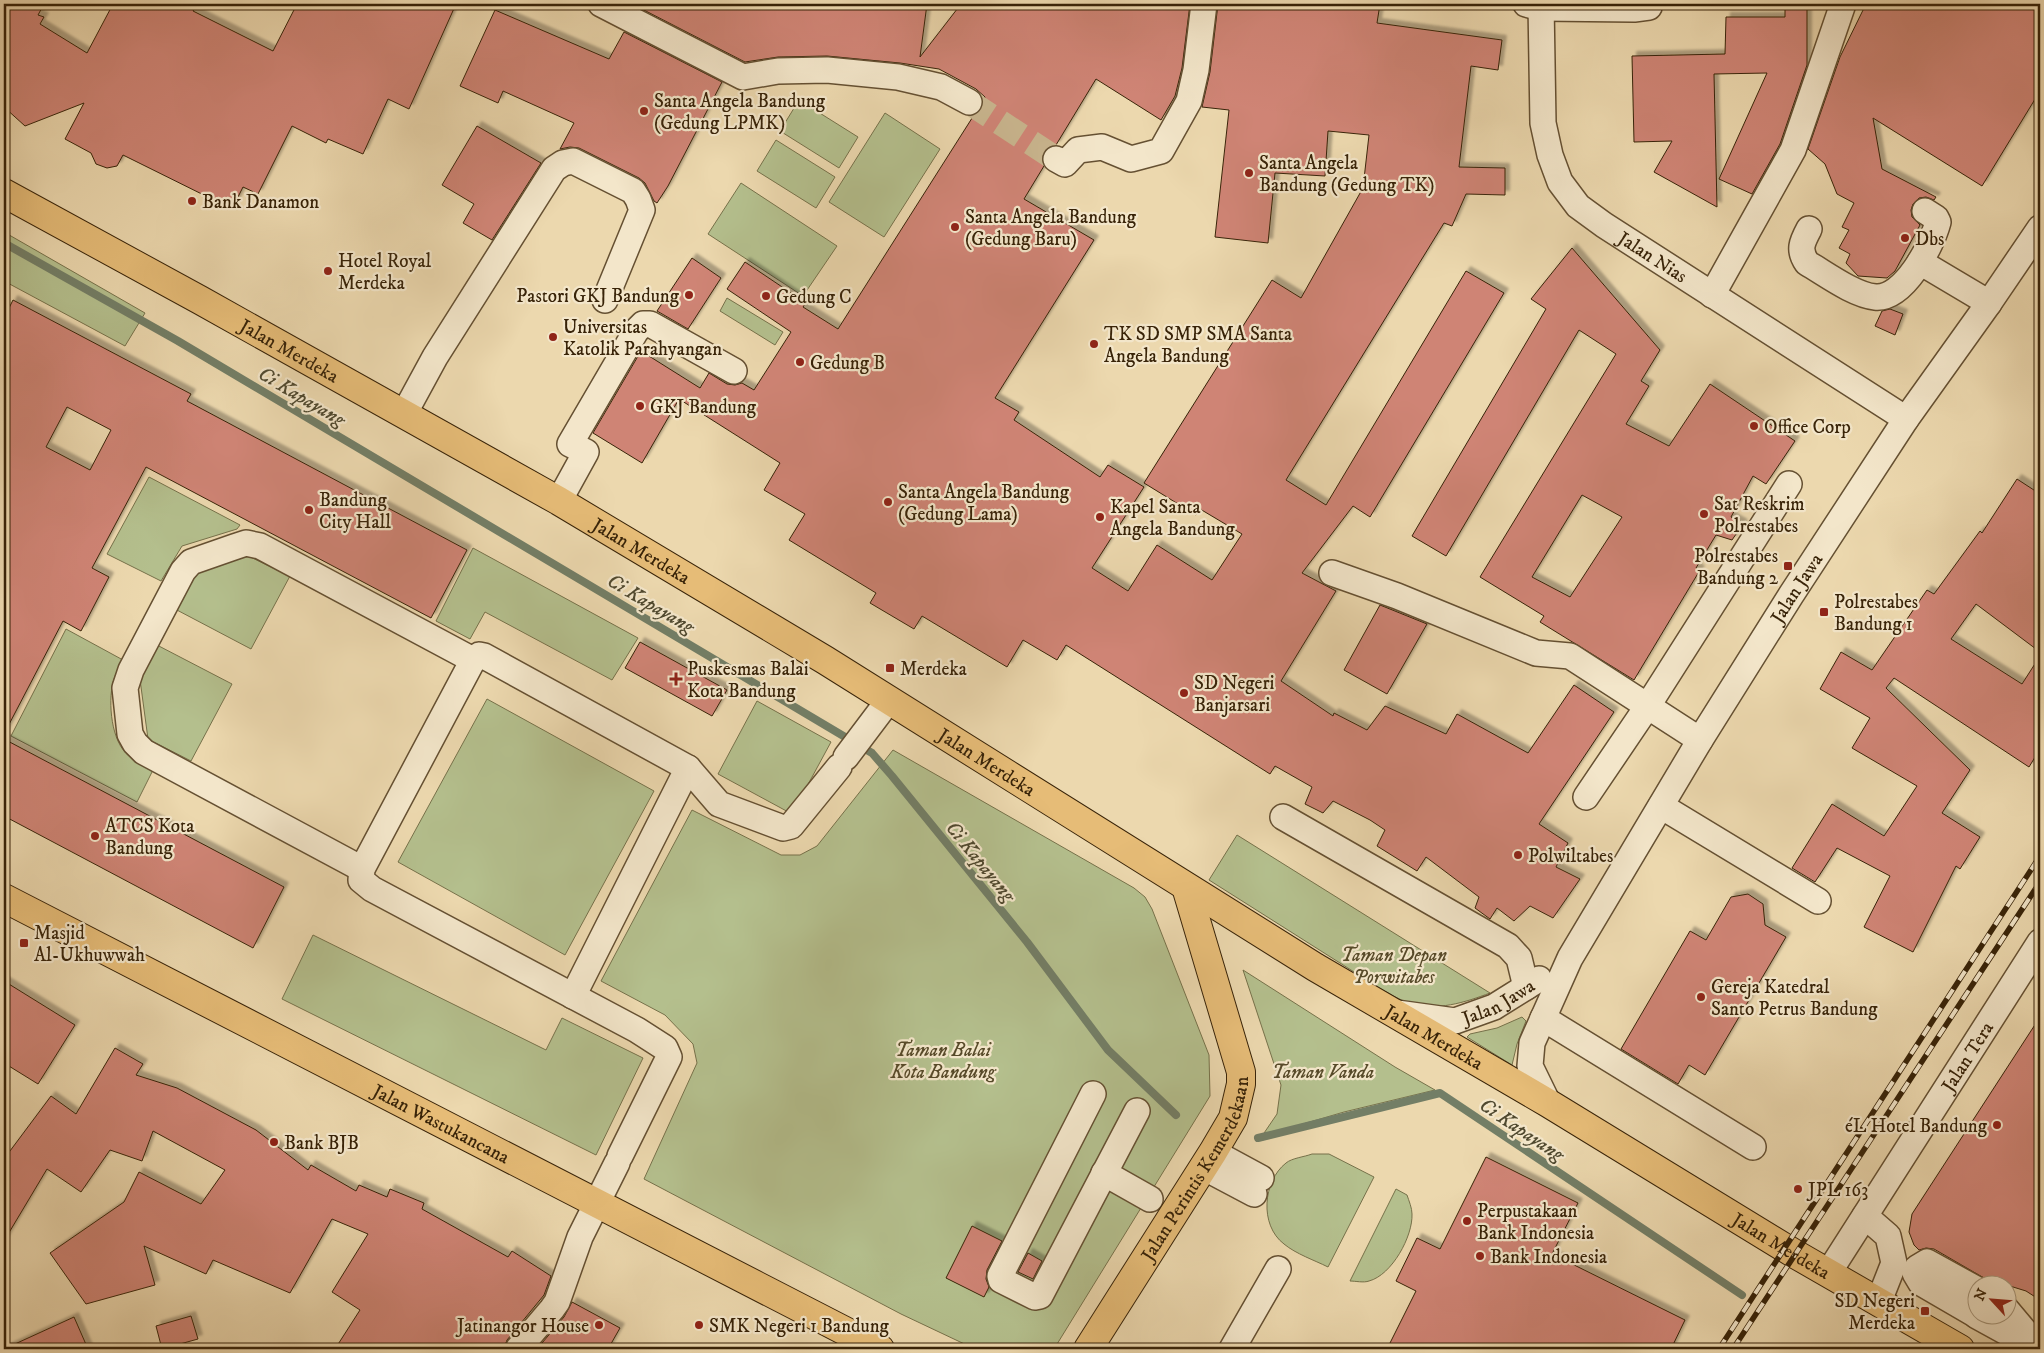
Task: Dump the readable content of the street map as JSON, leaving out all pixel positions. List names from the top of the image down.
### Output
{
  "streets": {
    "main road": ["Jalan Merdeka", "Jalan Wastukancana", "Jalan Perintis Kemerdekaan"],
    "street": ["Jalan Nias", "Jalan Jawa", "Jalan Tera"]
  },
  "crossings": [
    ["Jalan Nias", "Jalan Jawa"],
    ["Jalan Merdeka", "Jalan Jawa"],
    ["Jalan Merdeka", "Jalan Tera"],
    ["Jalan Merdeka", "Jalan Perintis Kemerdekaan"]
  ],
  "water": ["Ci Kapayang"],
  "parks": ["Taman Depan Porwitabes", "Taman Balai Kota Bandung", "Taman Vanda"],
  "places": {
    "other": [
      "Santa Angela Bandung (Gedung LPMK)",
      "Santa Angela Bandung (Gedung TK)",
      "Bank Danamon",
      "Santa Angela Bandung (Gedung Baru)",
      "Dbs",
      "Hotel Royal Merdeka",
      "Pastori GKJ Bandung",
      "Gedung C",
      "Universitas Katolik Parahyangan",
      "TK SD SMP SMA Santa Angela Bandung",
      "Gedung B",
      "GKJ Bandung",
      "Office Corp",
      "Santa Angela Bandung (Gedung Lama)",
      "Bandung City Hall",
      "Sat Reskrim Polrestabes",
      "Kapel Santa Angela Bandung",
      "SD Negeri Banjarsari",
      "ATCS Kota Bandung",
      "Polwiltabes",
      "Gereja Katedral Santo Petrus Bandung",
      "éL Hotel Bandung",
      "Bank BJB",
      "JPL 163",
      "Perpustakaan Bank Indonesia",
      "Bank Indonesia",
      "Jatinangor House",
      "SMK Negeri 1 Bandung"
    ],
    "transit": [
      "Polrestabes Bandung 2",
      "Polrestabes Bandung 1",
      "Merdeka",
      "Masjid Al-Ukhuwwah",
      "SD Negeri Merdeka"
    ],
    "health": ["Puskesmas Balai Kota Bandung"]
  },
  "north": "top left"
}
